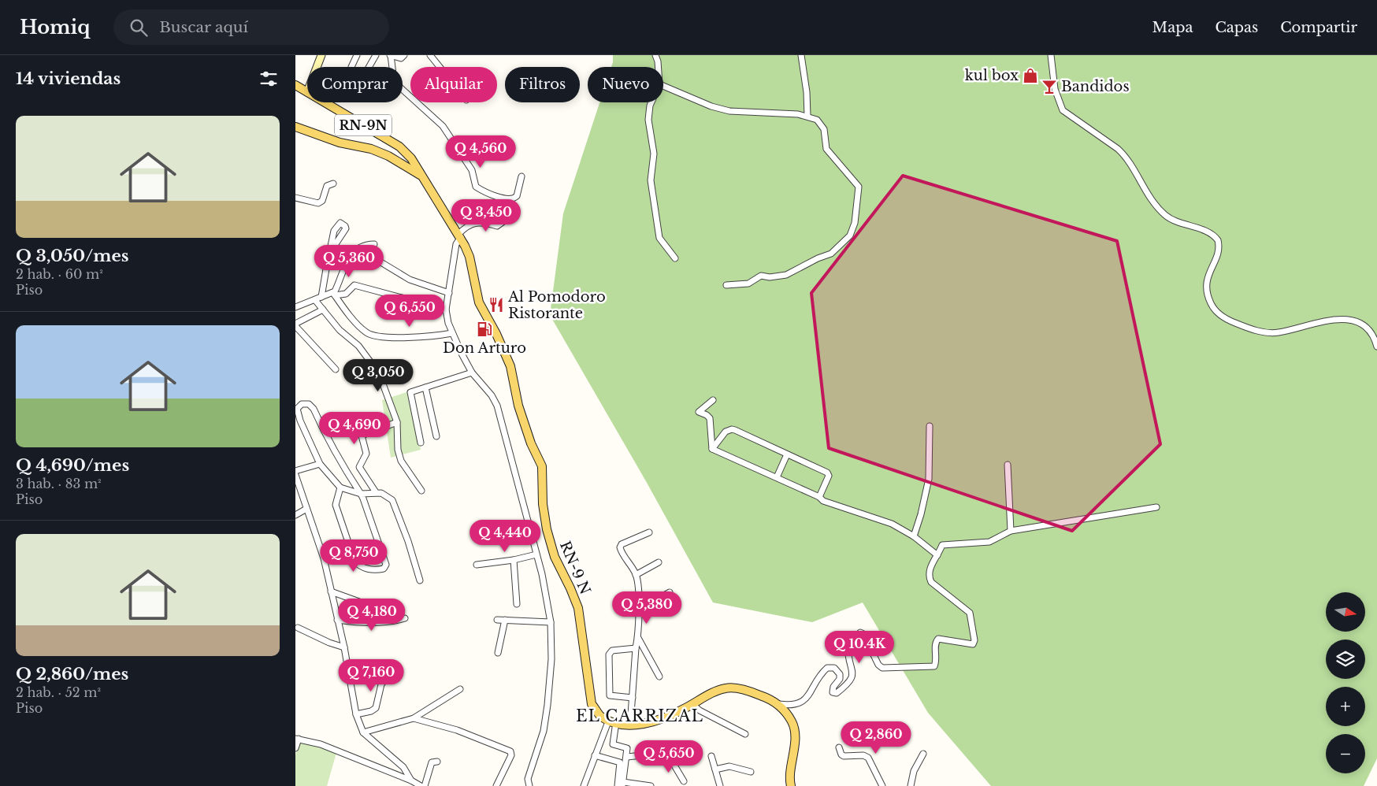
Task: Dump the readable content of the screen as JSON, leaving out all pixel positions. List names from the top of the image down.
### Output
{
  "streets": {
    "main road": ["RN-9N", "RN-9 N"]
  },
  "crossings": [
    ["RN-9N", "RN-9 N"]
  ],
  "districts": ["EL CARRIZAL"],
  "places": {
    "shop": ["kul box"],
    "bar": ["Bandidos"],
    "restaurant": ["Al Pomodoro Ristorante"],
    "fuel station": ["Don Arturo"]
  },
  "north": "right",
  "page": {
    "header": "Homiq",
    "search": "Buscar aquí",
    "nav": ["Mapa", "Capas", "Compartir"],
    "heading": "14 viviendas",
    "chip": [
      "Comprar",
      "Alquilar",
      "Filtros",
      "Nuevo"
    ],
    "list": [
      {
        "name": "Q 3,050/mes",
        "note": "2 hab. · 60 m² · Piso"
      },
      {
        "name": "Q 4,690/mes",
        "note": "3 hab. · 83 m² · Piso"
      },
      {
        "name": "Q 2,860/mes",
        "note": "2 hab. · 52 m² · Piso"
      }
    ],
    "price": [
      "Q 4,560",
      "Q 3,450",
      "Q 5,360",
      "Q 6,550",
      "Q 3,050",
      "Q 4,690",
      "Q 4,440",
      "Q 8,750",
      "Q 5,380",
      "Q 4,180",
      "Q 10.4K",
      "Q 7,160",
      "Q 2,860",
      "Q 5,650"
    ],
    "map_buttons": ["+", "−"]
  }
}
